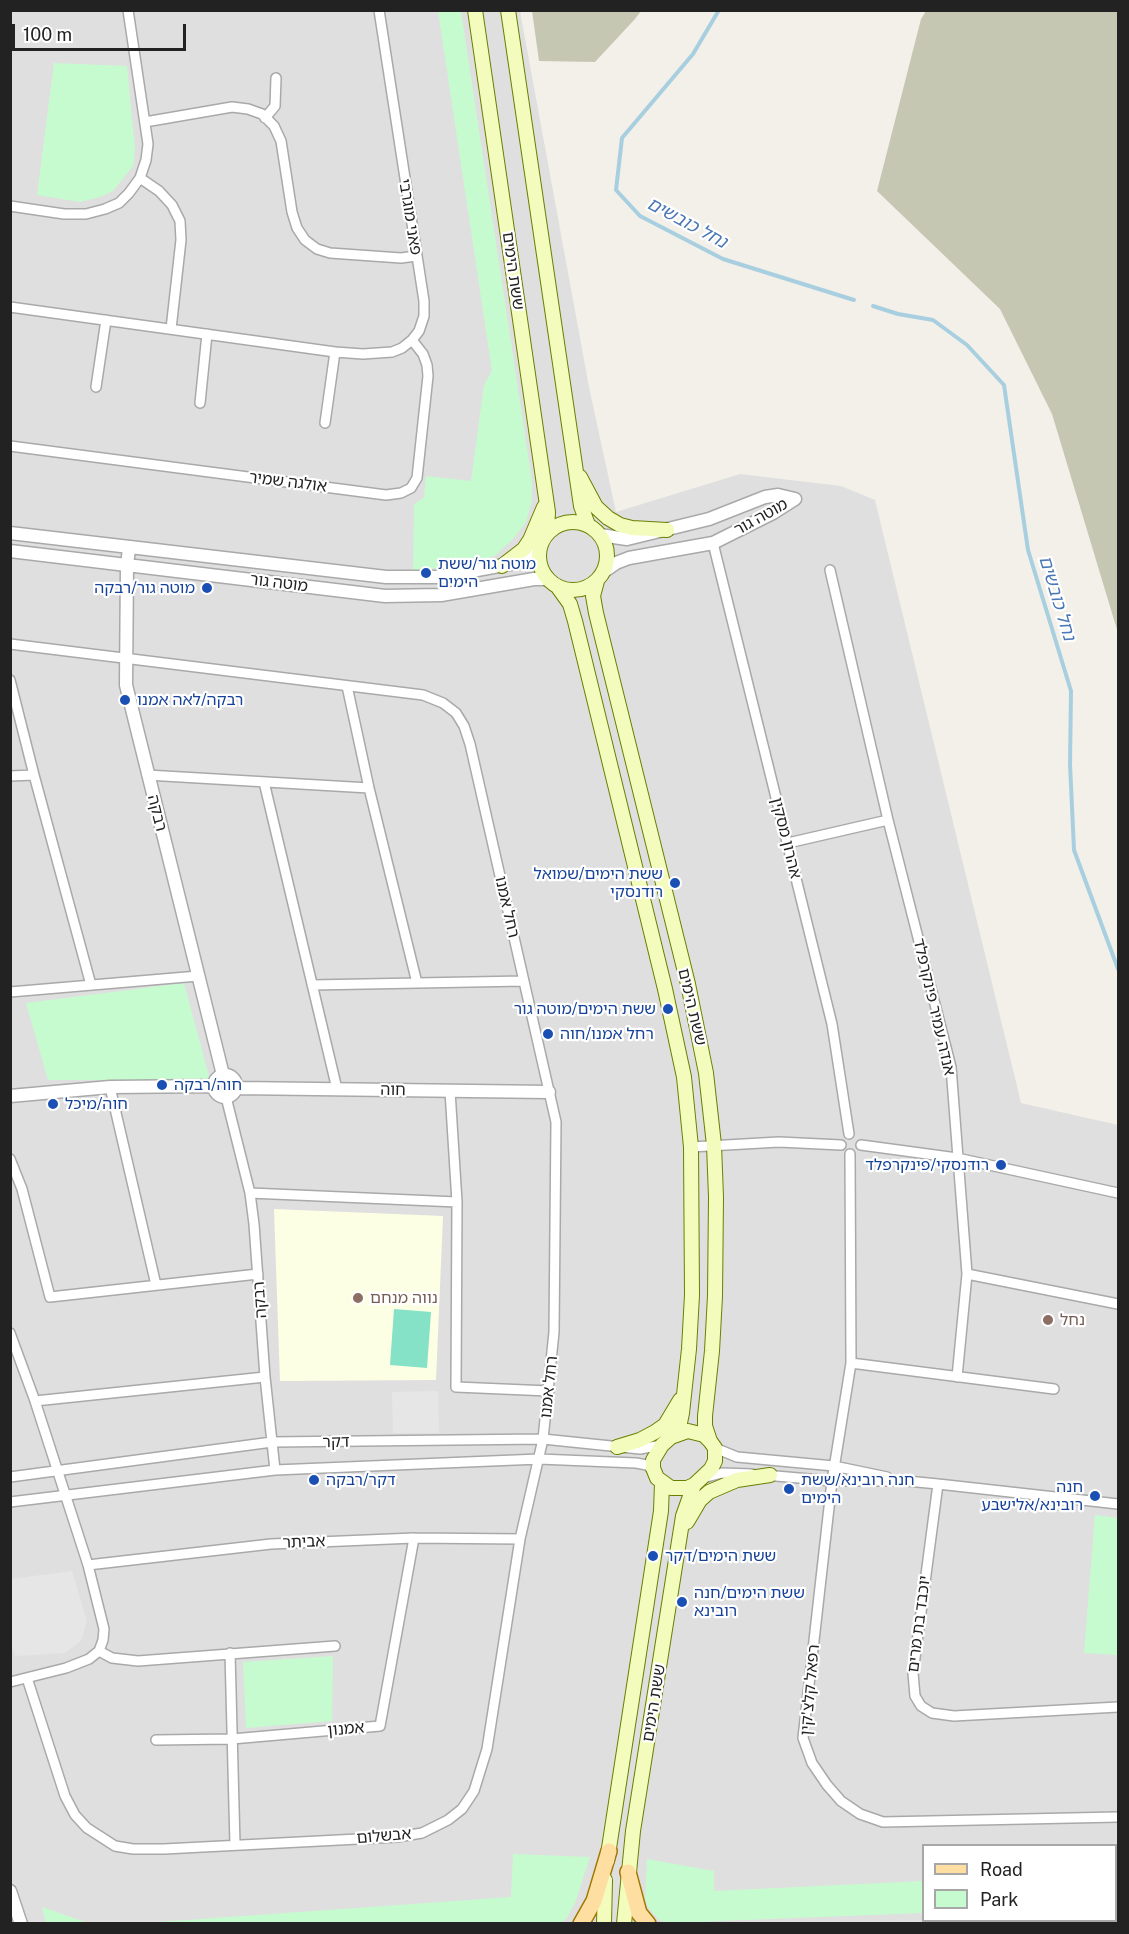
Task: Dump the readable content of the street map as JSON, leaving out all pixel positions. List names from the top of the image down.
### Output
{
  "streets": {
    "main road": ["ששת הימים"],
    "street": [
      "פאני מוגרבי",
      "אולגה שמיר",
      "מוטה גור",
      "רבקה",
      "אהרון מסקין",
      "רחל אמנו",
      "אנדה עמיר פינקרפלד",
      "חוה",
      "דקר",
      "אביתר",
      "יוכבד בת מרים",
      "רפאל קלצ'קין",
      "אמנון",
      "אבשלום"
    ]
  },
  "crossings": [
    ["פאני מוגרבי", "אולגה שמיר"],
    ["ששת הימים", "מוטה גור"],
    ["ששת הימים", "דקר"],
    ["מוטה גור", "רבקה"],
    ["מוטה גור", "אהרון מסקין"],
    ["רבקה", "רחל אמנו"],
    ["רבקה", "חוה"],
    ["רבקה", "דקר"],
    ["רחל אמנו", "חוה"],
    ["רחל אמנו", "דקר"],
    ["רחל אמנו", "אבשלום"],
    ["דקר", "אבשלום"],
    ["אביתר", "אמנון"],
    ["אביתר", "אבשלום"]
  ],
  "water": ["נחל כובשים"],
  "places": [
    "מוטה גור/ששת הימים",
    "מוטה גור/רבקה",
    "רבקה/לאה אמנו",
    "ששת הימים/שמואל רודנסקי",
    "ששת הימים/מוטה גור",
    "רחל אמנו/חוה",
    "חוה/רבקה",
    "חוה/מיכל",
    "רודנסקי/פינקרפלד",
    "נווה מנחם",
    "נחל",
    "דקר/רבקה",
    "חנה רובינא/ששת הימים",
    "חנה רובינא/אלישבע",
    "ששת הימים/דקר",
    "ששת הימים/חנה רובינא"
  ],
  "legend": ["Road", "Park"],
  "scale_bar": "100 m"
}
